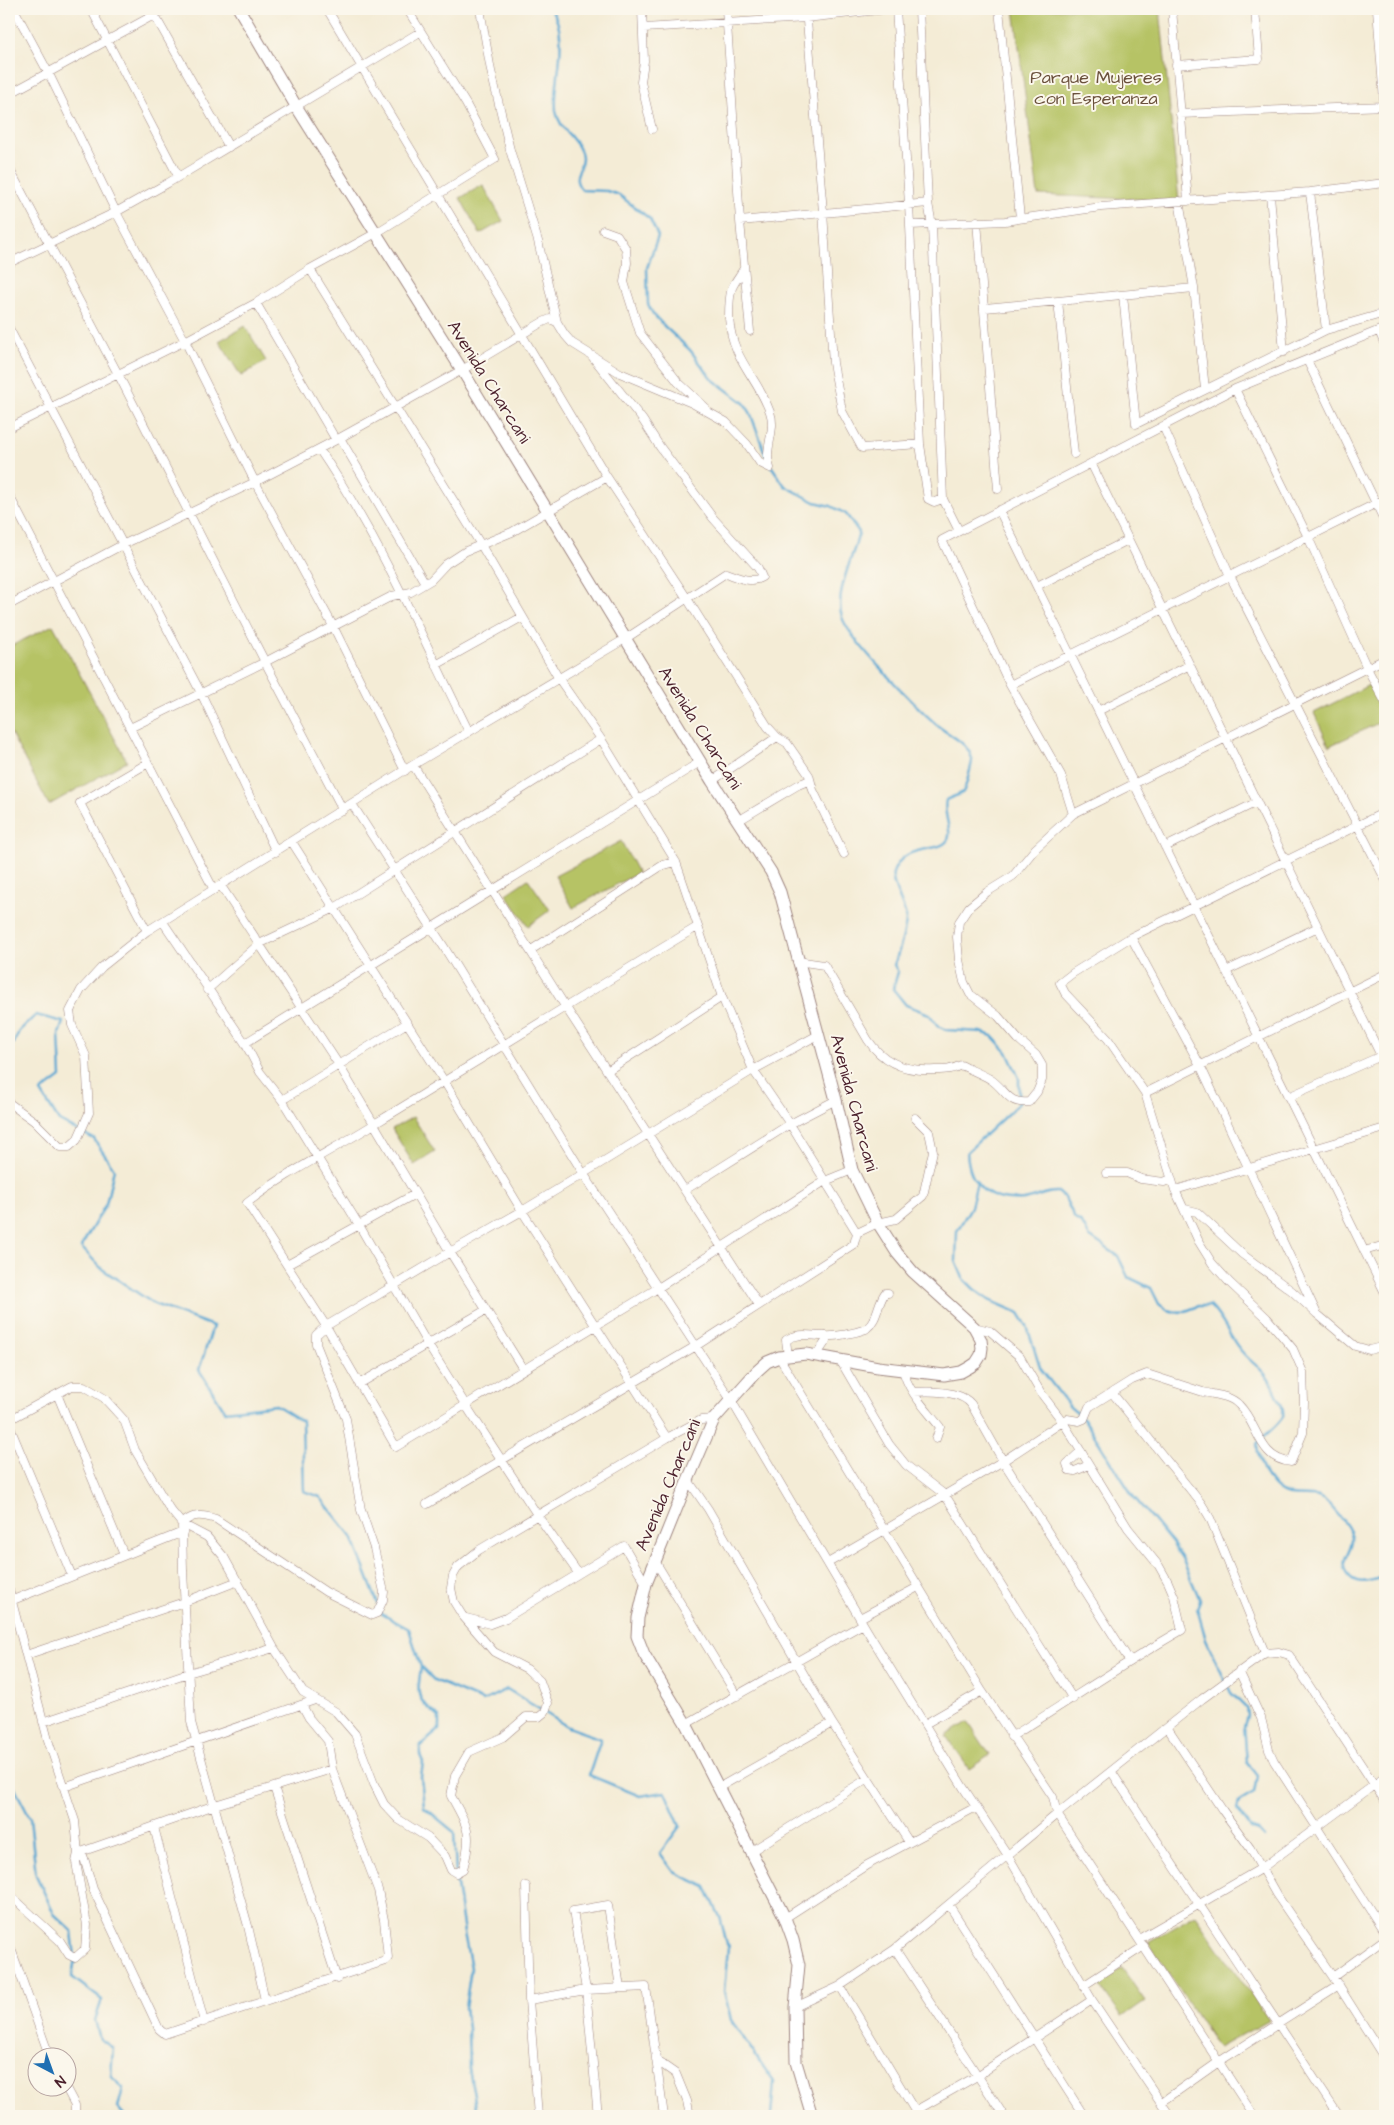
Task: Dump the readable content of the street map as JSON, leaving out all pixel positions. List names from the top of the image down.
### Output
{
  "streets": {
    "main road": ["Avenida Charcani"]
  },
  "parks": ["Parque Mujeres con Esperanza"],
  "north": "bottom right"
}
